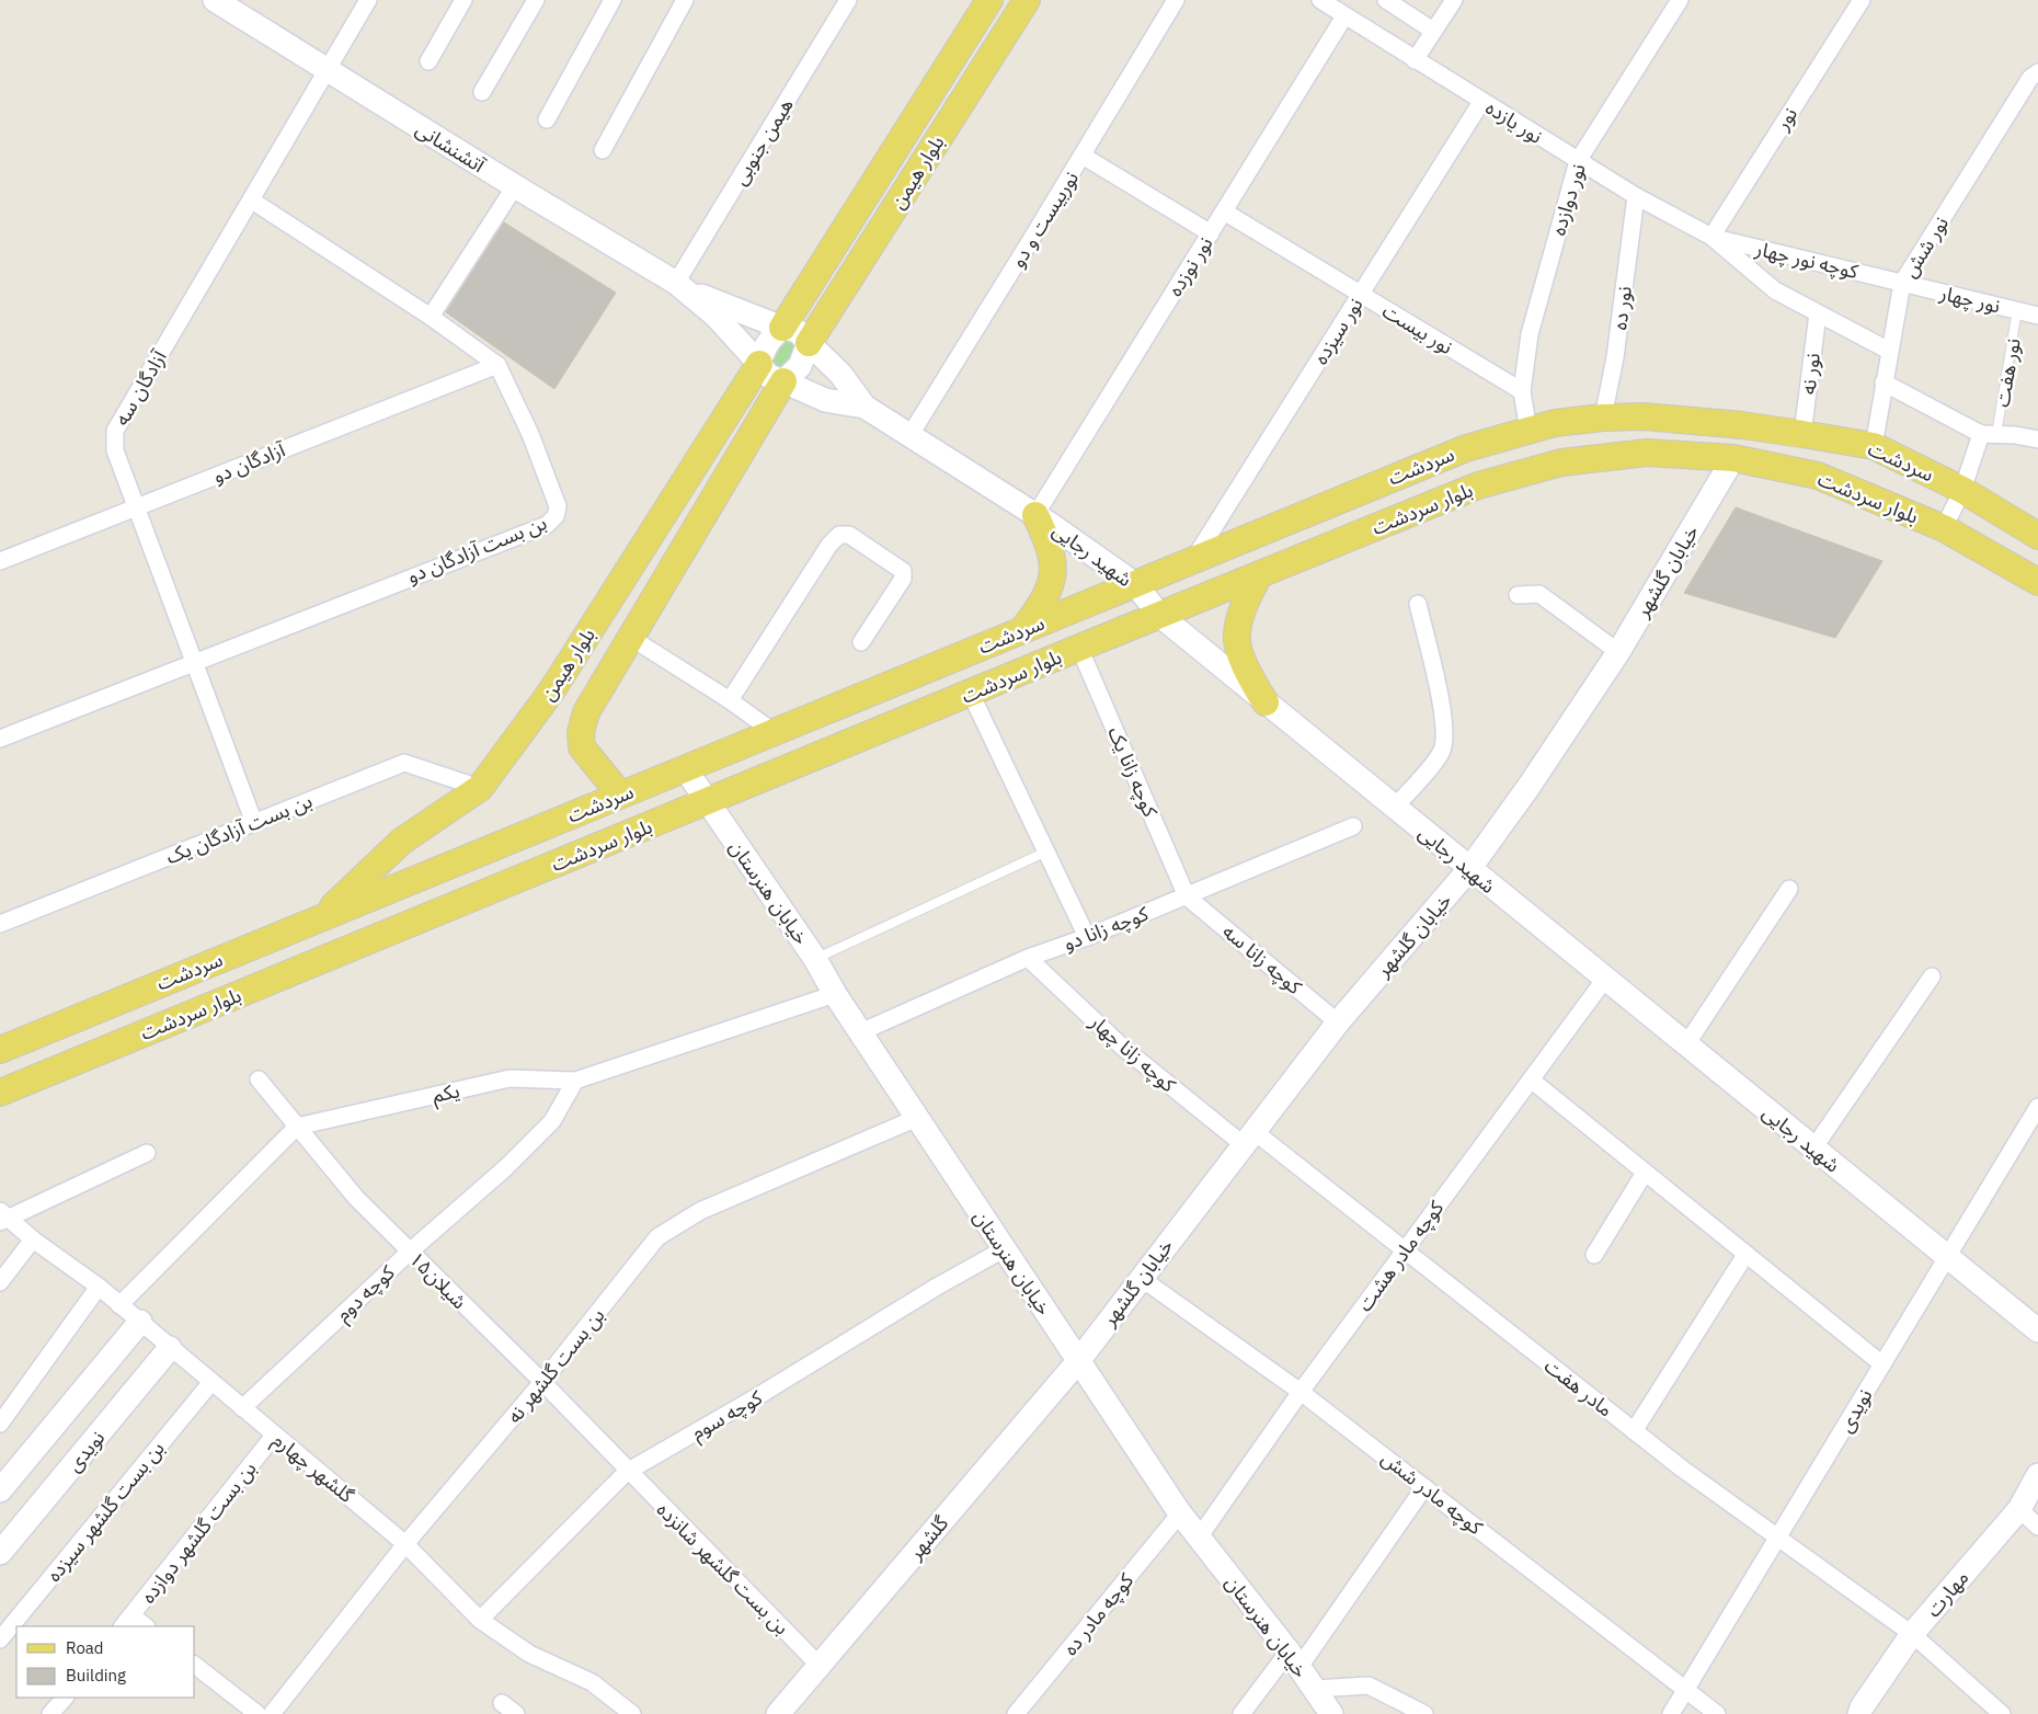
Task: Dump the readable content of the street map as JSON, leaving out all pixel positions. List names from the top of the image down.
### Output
{
  "streets": {
    "main road": ["بلوار هیمن", "سردشت", "بلوار سردشت"],
    "street": [
      "نور",
      "نور یازده",
      "هیمن جنوبی",
      "آتشنشانی",
      "نور دوازده",
      "نوربیست و دو",
      "نور شش",
      "کوچه نور چهار",
      "نور نوزده",
      "نور چهار",
      "نور ده",
      "نور بیست",
      "نور سیزده",
      "نور نه",
      "آزادگان سه",
      "آزادگان دو",
      "بن بست آزادگان دو",
      "شهید رجایی",
      "خیابان گلشهر",
      "کوچه زانا یک",
      "بن بست آزادگان یک",
      "خیابان هنرستان",
      "کوچه زانا دو",
      "کوچه زانا سه",
      "کوچه زانا چهار",
      "یکم",
      "کوچه مادر هشت",
      "شیلان۱۵",
      "کوچه دوم",
      "بن بست گلشهر نه",
      "مادر هفت",
      "نویدی",
      "کوچه سوم",
      "گلشهر چهارم",
      "کوچه مادر شش",
      "بن بست گلشهر سیزده",
      "بن بست گلشهر دوازده",
      "گلشهر",
      "بن بست گلشهر شانزده",
      "مهارت",
      "کوچه مادر ده"
    ],
    "lane": ["نور هفت"]
  },
  "crossings": [
    ["نور", "نور یازده"],
    ["نور", "کوچه نور چهار"],
    ["نور یازده", "نور دوازده"],
    ["نور یازده", "کوچه نور چهار"],
    ["نور یازده", "نور نوزده"],
    ["نور یازده", "نور ده"],
    ["نور یازده", "نور سیزده"],
    ["هیمن جنوبی", "آتشنشانی"],
    ["آتشنشانی", "بلوار هیمن"],
    ["آتشنشانی", "آزادگان سه"],
    ["آتشنشانی", "شهید رجایی"],
    ["بلوار هیمن", "سردشت"],
    ["بلوار هیمن", "شهید رجایی"],
    ["بلوار هیمن", "بن بست آزادگان یک"],
    ["نور دوازده", "نور بیست"],
    ["نوربیست و دو", "شهید رجایی"],
    ["نور شش", "کوچه نور چهار"],
    ["نور شش", "نور چهار"],
    ["نور شش", "سردشت"],
    ["کوچه نور چهار", "نور چهار"],
    ["نور نوزده", "نور بیست"],
    ["نور نوزده", "شهید رجایی"],
    ["نور چهار", "نور هفت"],
    ["نور ده", "سردشت"],
    ["نور بیست", "نور سیزده"],
    ["نور سیزده", "سردشت"],
    ["نور نه", "سردشت"],
    ["آزادگان سه", "آزادگان دو"],
    ["آزادگان سه", "بن بست آزادگان دو"],
    ["آزادگان سه", "بن بست آزادگان یک"],
    ["سردشت", "شهید رجایی"],
    ["سردشت", "خیابان هنرستان"],
    ["آزادگان دو", "بن بست آزادگان دو"],
    ["بلوار سردشت", "شهید رجایی"],
    ["بلوار سردشت", "خیابان گلشهر"],
    ["بلوار سردشت", "کوچه زانا یک"],
    ["بلوار سردشت", "خیابان هنرستان"],
    ["شهید رجایی", "خیابان گلشهر"],
    ["شهید رجایی", "کوچه مادر هشت"],
    ["شهید رجایی", "نویدی"],
    ["خیابان گلشهر", "خیابان هنرستان"],
    ["خیابان گلشهر", "کوچه زانا سه"],
    ["خیابان گلشهر", "کوچه زانا چهار"],
    ["خیابان گلشهر", "مادر هفت"],
    ["خیابان گلشهر", "کوچه مادر شش"],
    ["خیابان گلشهر", "گلشهر"],
    ["کوچه زانا یک", "کوچه زانا دو"],
    ["کوچه زانا یک", "کوچه زانا سه"],
    ["خیابان هنرستان", "کوچه زانا دو"],
    ["خیابان هنرستان", "یکم"],
    ["خیابان هنرستان", "کوچه مادر هشت"],
    ["خیابان هنرستان", "بن بست گلشهر نه"],
    ["خیابان هنرستان", "کوچه سوم"],
    ["خیابان هنرستان", "گلشهر"],
    ["خیابان هنرستان", "کوچه مادر ده"],
    ["کوچه زانا دو", "کوچه زانا سه"],
    ["کوچه زانا دو", "کوچه زانا چهار"],
    ["کوچه زانا چهار", "مادر هفت"],
    ["یکم", "شیلان۱۵"],
    ["یکم", "کوچه دوم"],
    ["کوچه مادر هشت", "مادر هفت"],
    ["کوچه مادر هشت", "کوچه مادر شش"],
    ["شیلان۱۵", "کوچه دوم"],
    ["شیلان۱۵", "بن بست گلشهر نه"],
    ["شیلان۱۵", "کوچه سوم"],
    ["شیلان۱۵", "بن بست گلشهر شانزده"],
    ["کوچه دوم", "گلشهر چهارم"],
    ["بن بست گلشهر نه", "گلشهر چهارم"],
    ["مادر هفت", "نویدی"],
    ["مادر هفت", "مهارت"],
    ["نویدی", "گلشهر چهارم"],
    ["نویدی", "کوچه مادر شش"],
    ["کوچه سوم", "گلشهر چهارم"],
    ["کوچه سوم", "بن بست گلشهر شانزده"],
    ["گلشهر چهارم", "بن بست گلشهر سیزده"],
    ["گلشهر چهارم", "بن بست گلشهر دوازده"],
    ["گلشهر", "بن بست گلشهر شانزده"]
  ],
  "legend": ["Road", "Building"]
}
